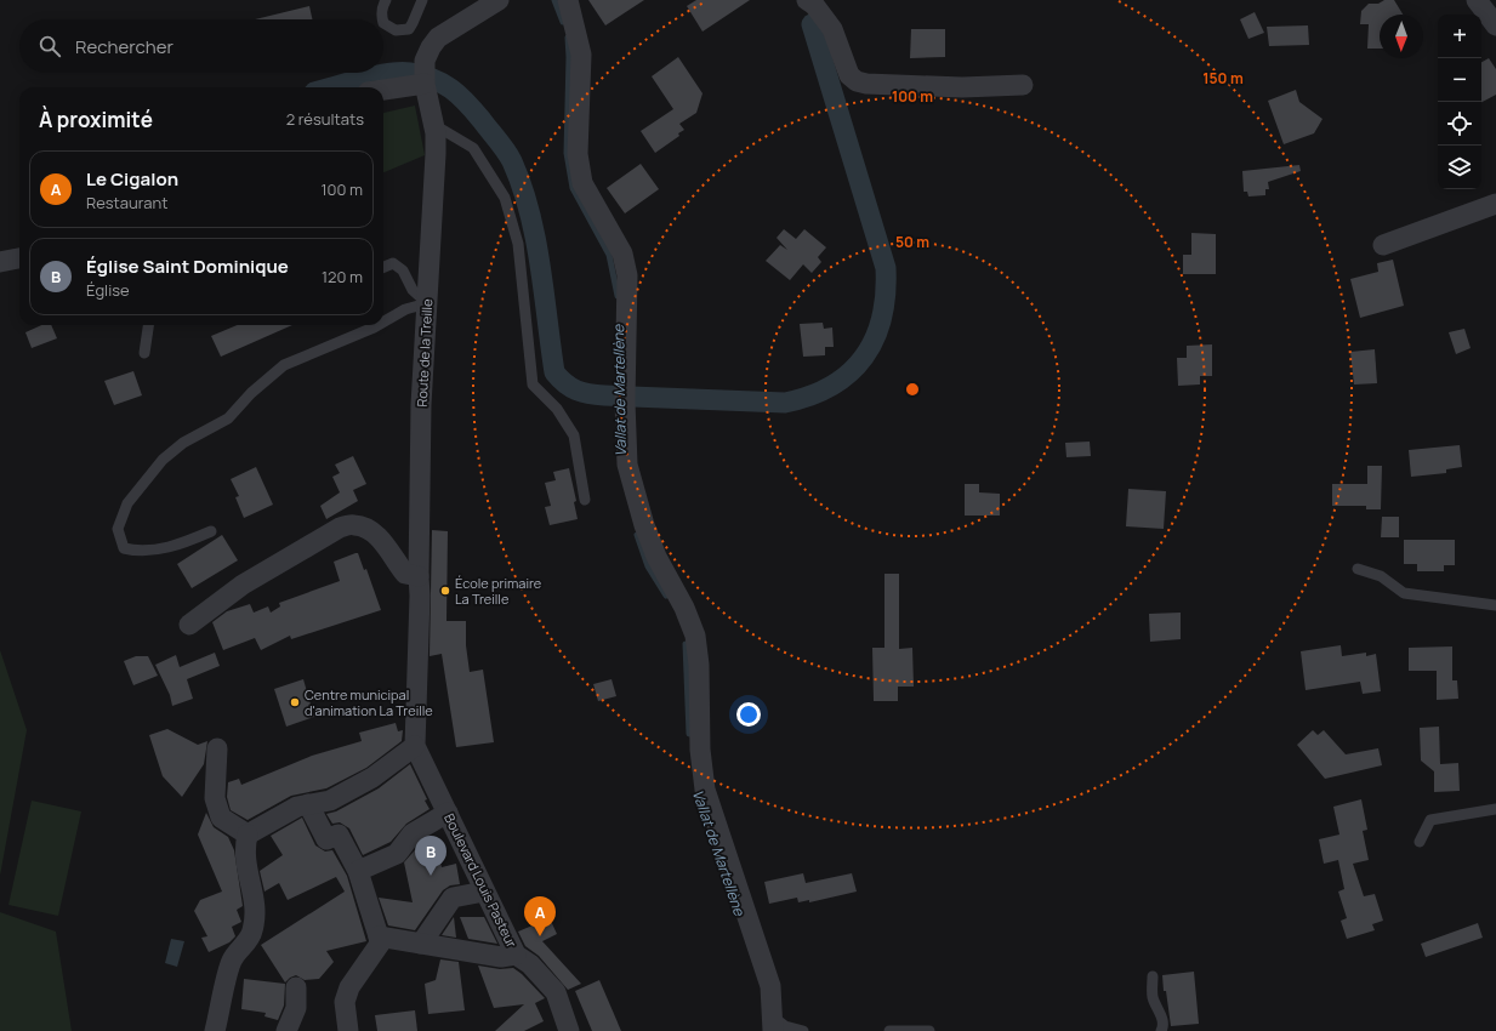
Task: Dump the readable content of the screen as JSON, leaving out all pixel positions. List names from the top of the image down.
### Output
{
  "streets": {
    "street": ["Route de la Treille", "Boulevard Louis Pasteur"]
  },
  "crossings": [
    ["Route de la Treille", "Boulevard Louis Pasteur"]
  ],
  "water": ["Vallat de Martellène"],
  "places": ["École primaire La Treille", "Centre municipal d'animation La Treille"],
  "north": "bottom",
  "page": {
    "map_buttons": ["+", "−"],
    "search": "Rechercher",
    "heading": ["À proximité", "2 résultats"],
    "list": [
      {
        "mark": "A",
        "name": "Le Cigalon",
        "note": "Restaurant",
        "value": "100 m"
      },
      {
        "mark": "B",
        "name": "Église Saint Dominique",
        "note": "Église",
        "value": "120 m"
      }
    ],
    "pins": ["B", "A"]
  },
  "rings": ["150 m", "100 m", "50 m"]
}
